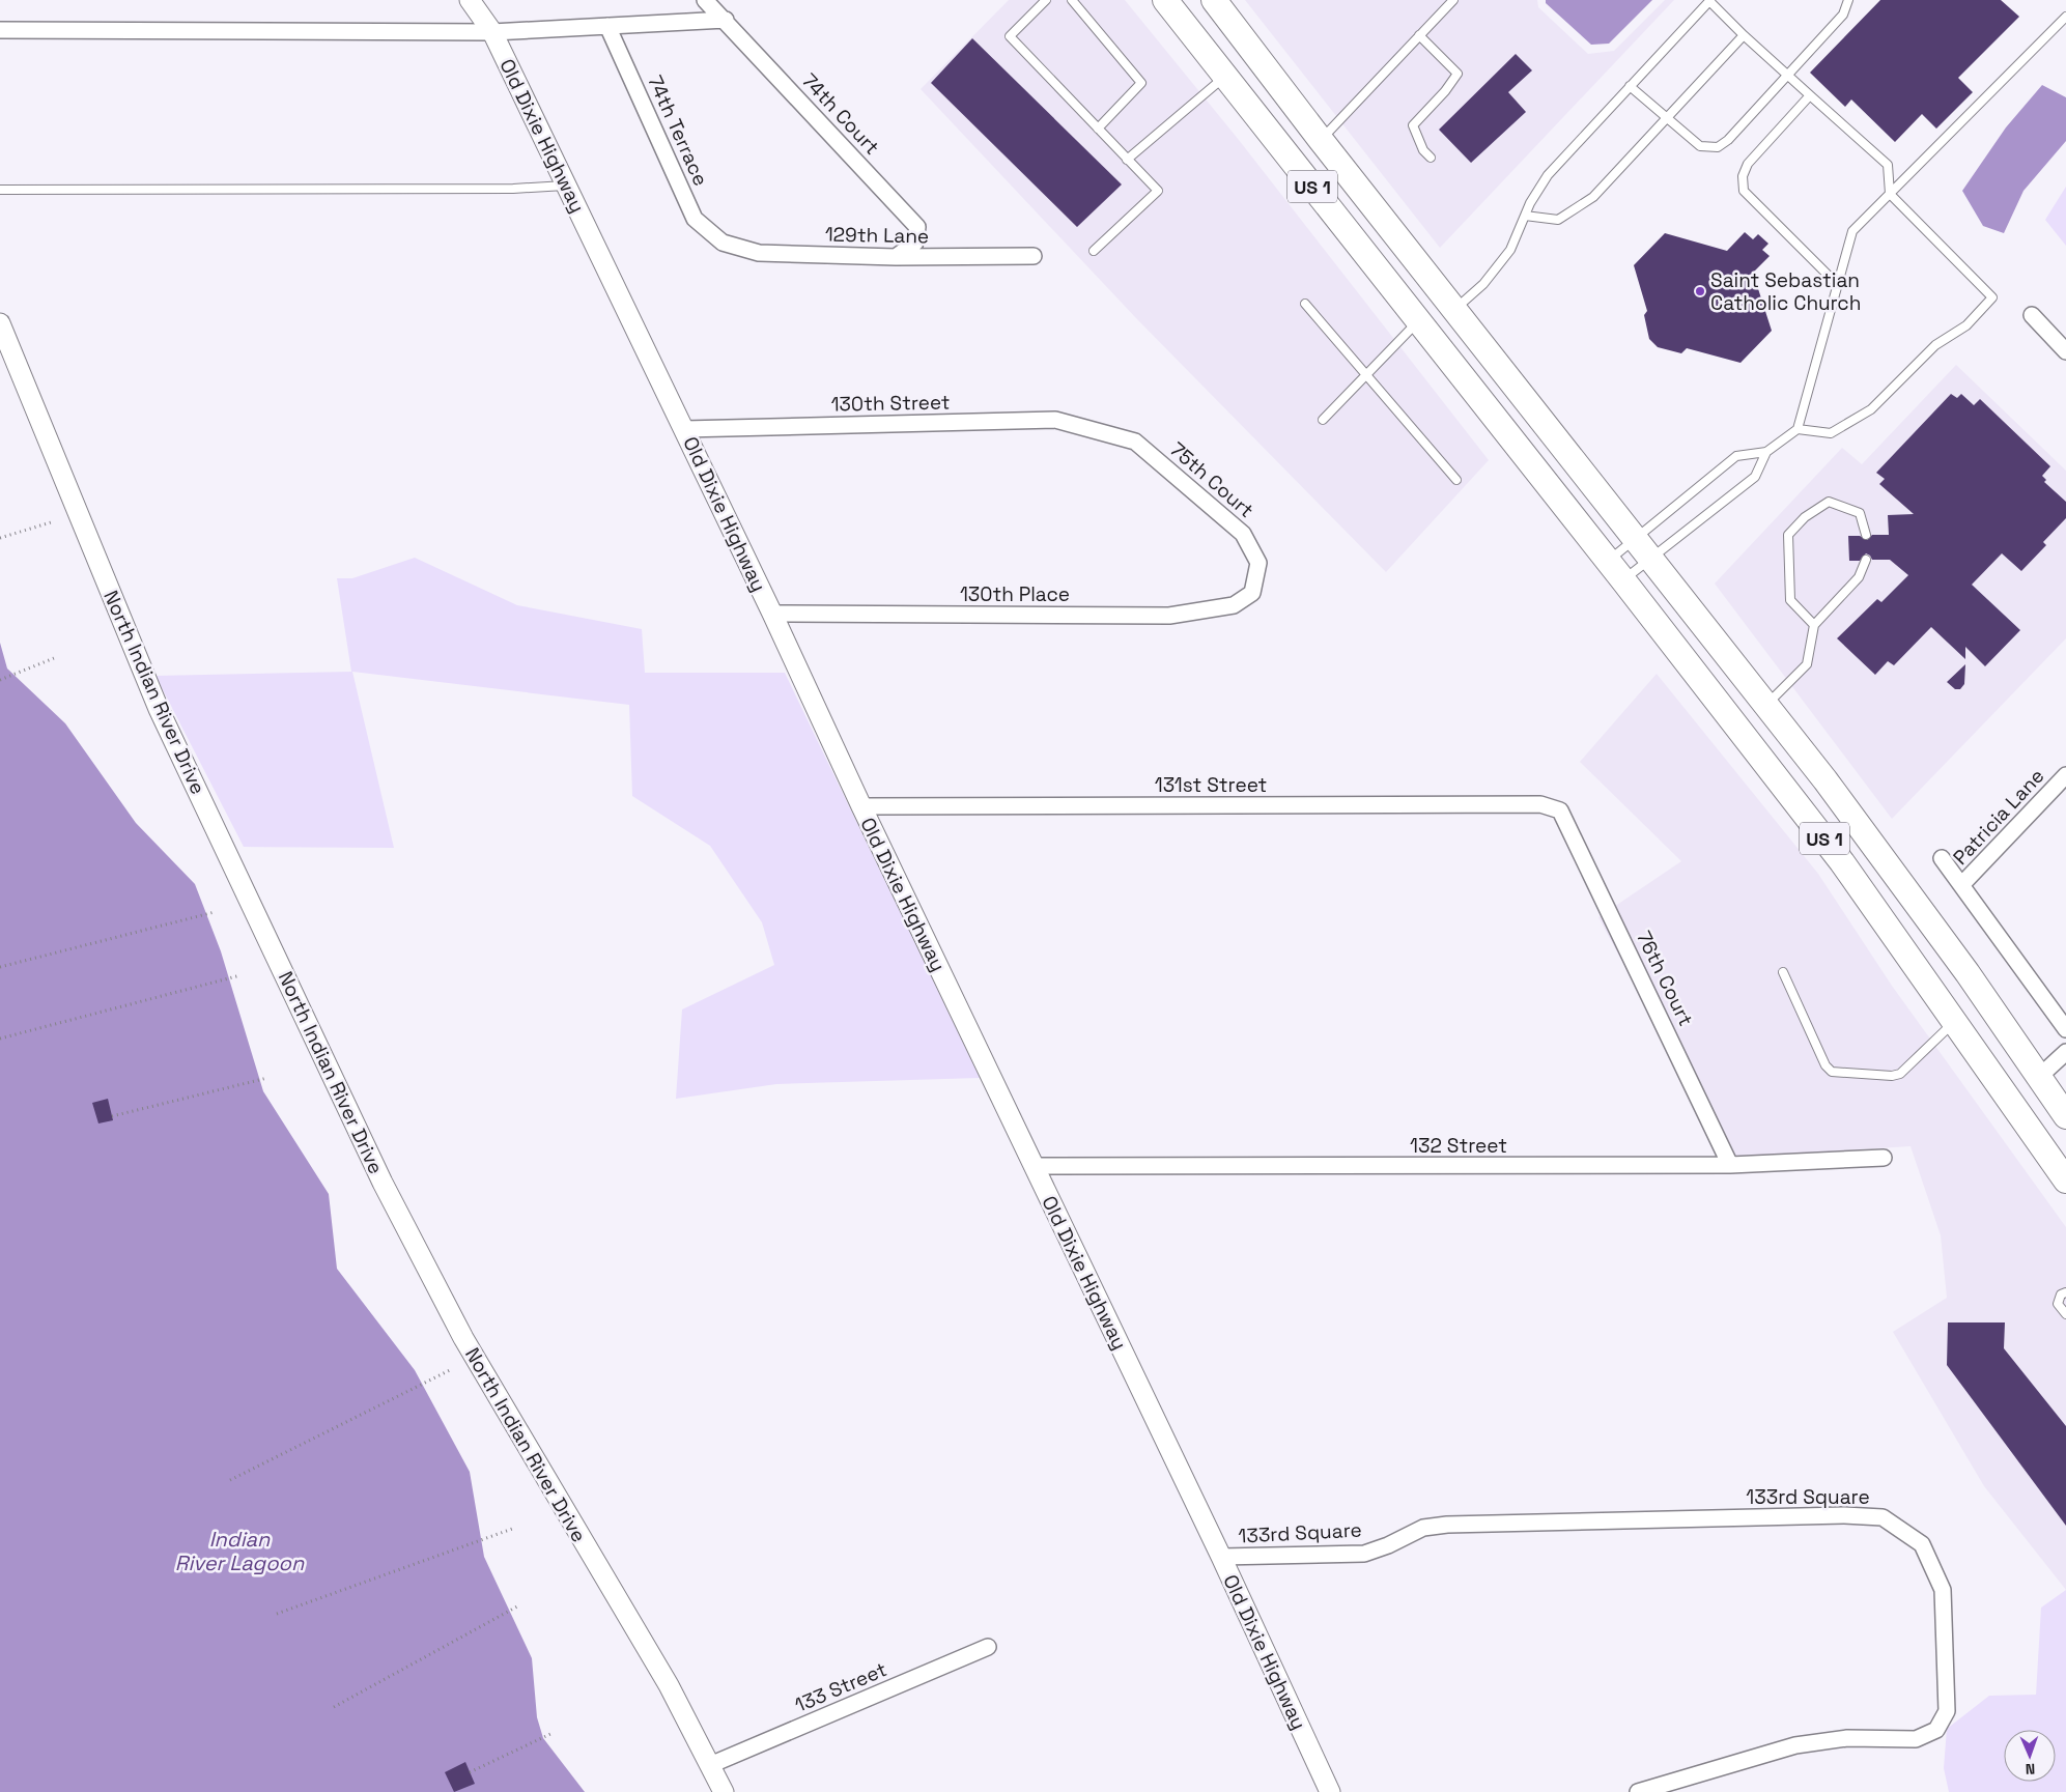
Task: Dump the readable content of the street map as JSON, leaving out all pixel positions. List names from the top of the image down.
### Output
{
  "streets": {
    "main road": ["US 1"],
    "street": [
      "74th Court",
      "74th Terrace",
      "Old Dixie Highway",
      "129th Lane",
      "130th Street",
      "75th Court",
      "130th Place",
      "North Indian River Drive",
      "131st Street",
      "Patricia Lane",
      "76th Court",
      "132 Street",
      "133rd Square",
      "133 Street"
    ]
  },
  "crossings": [
    ["74th Court", "129th Lane"],
    ["74th Terrace", "129th Lane"],
    ["Old Dixie Highway", "130th Street"],
    ["Old Dixie Highway", "130th Place"],
    ["Old Dixie Highway", "131st Street"],
    ["Old Dixie Highway", "132 Street"],
    ["Old Dixie Highway", "133rd Square"],
    ["130th Street", "75th Court"],
    ["75th Court", "130th Place"],
    ["North Indian River Drive", "133 Street"],
    ["131st Street", "76th Court"],
    ["76th Court", "132 Street"]
  ],
  "water": ["Indian River Lagoon"],
  "places": ["Saint Sebastian Catholic Church"],
  "north": "bottom"
}
